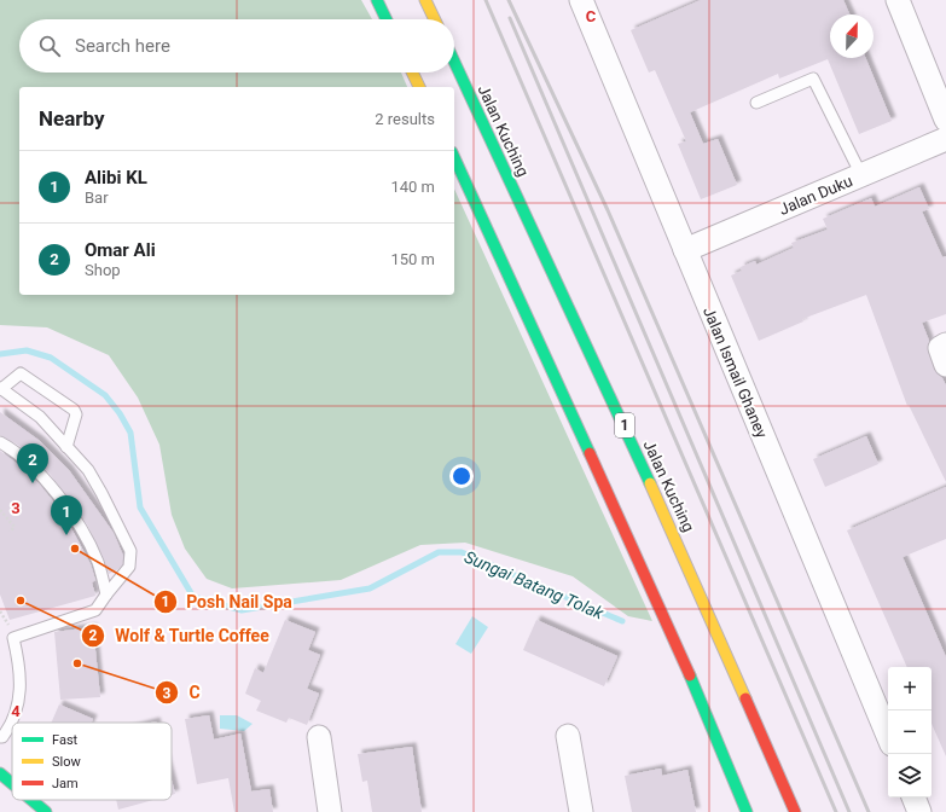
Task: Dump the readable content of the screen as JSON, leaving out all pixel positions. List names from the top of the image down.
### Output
{
  "streets": {
    "main road": ["Jalan Kuching", "1"],
    "street": ["Jalan Duku", "Jalan Ismail Ghaney"]
  },
  "crossings": [
    ["Jalan Duku", "Jalan Ismail Ghaney"]
  ],
  "water": ["Sungai Batang Tolak"],
  "places": ["Posh Nail Spa", "Wolf & Turtle Coffee", "C"],
  "legend": ["Fast", "Slow", "Jam"],
  "north": "top",
  "page": {
    "search": "Search here",
    "heading": ["Nearby", "2 results"],
    "list": [
      {
        "mark": "1",
        "name": "Alibi KL",
        "note": "Bar",
        "value": "140 m"
      },
      {
        "mark": "2",
        "name": "Omar Ali",
        "note": "Shop",
        "value": "150 m"
      }
    ],
    "pins": ["2", "1"],
    "map_buttons": ["+", "−"]
  },
  "grid": {
    "columns": ["C"],
    "rows": ["3", "4"]
  }
}
